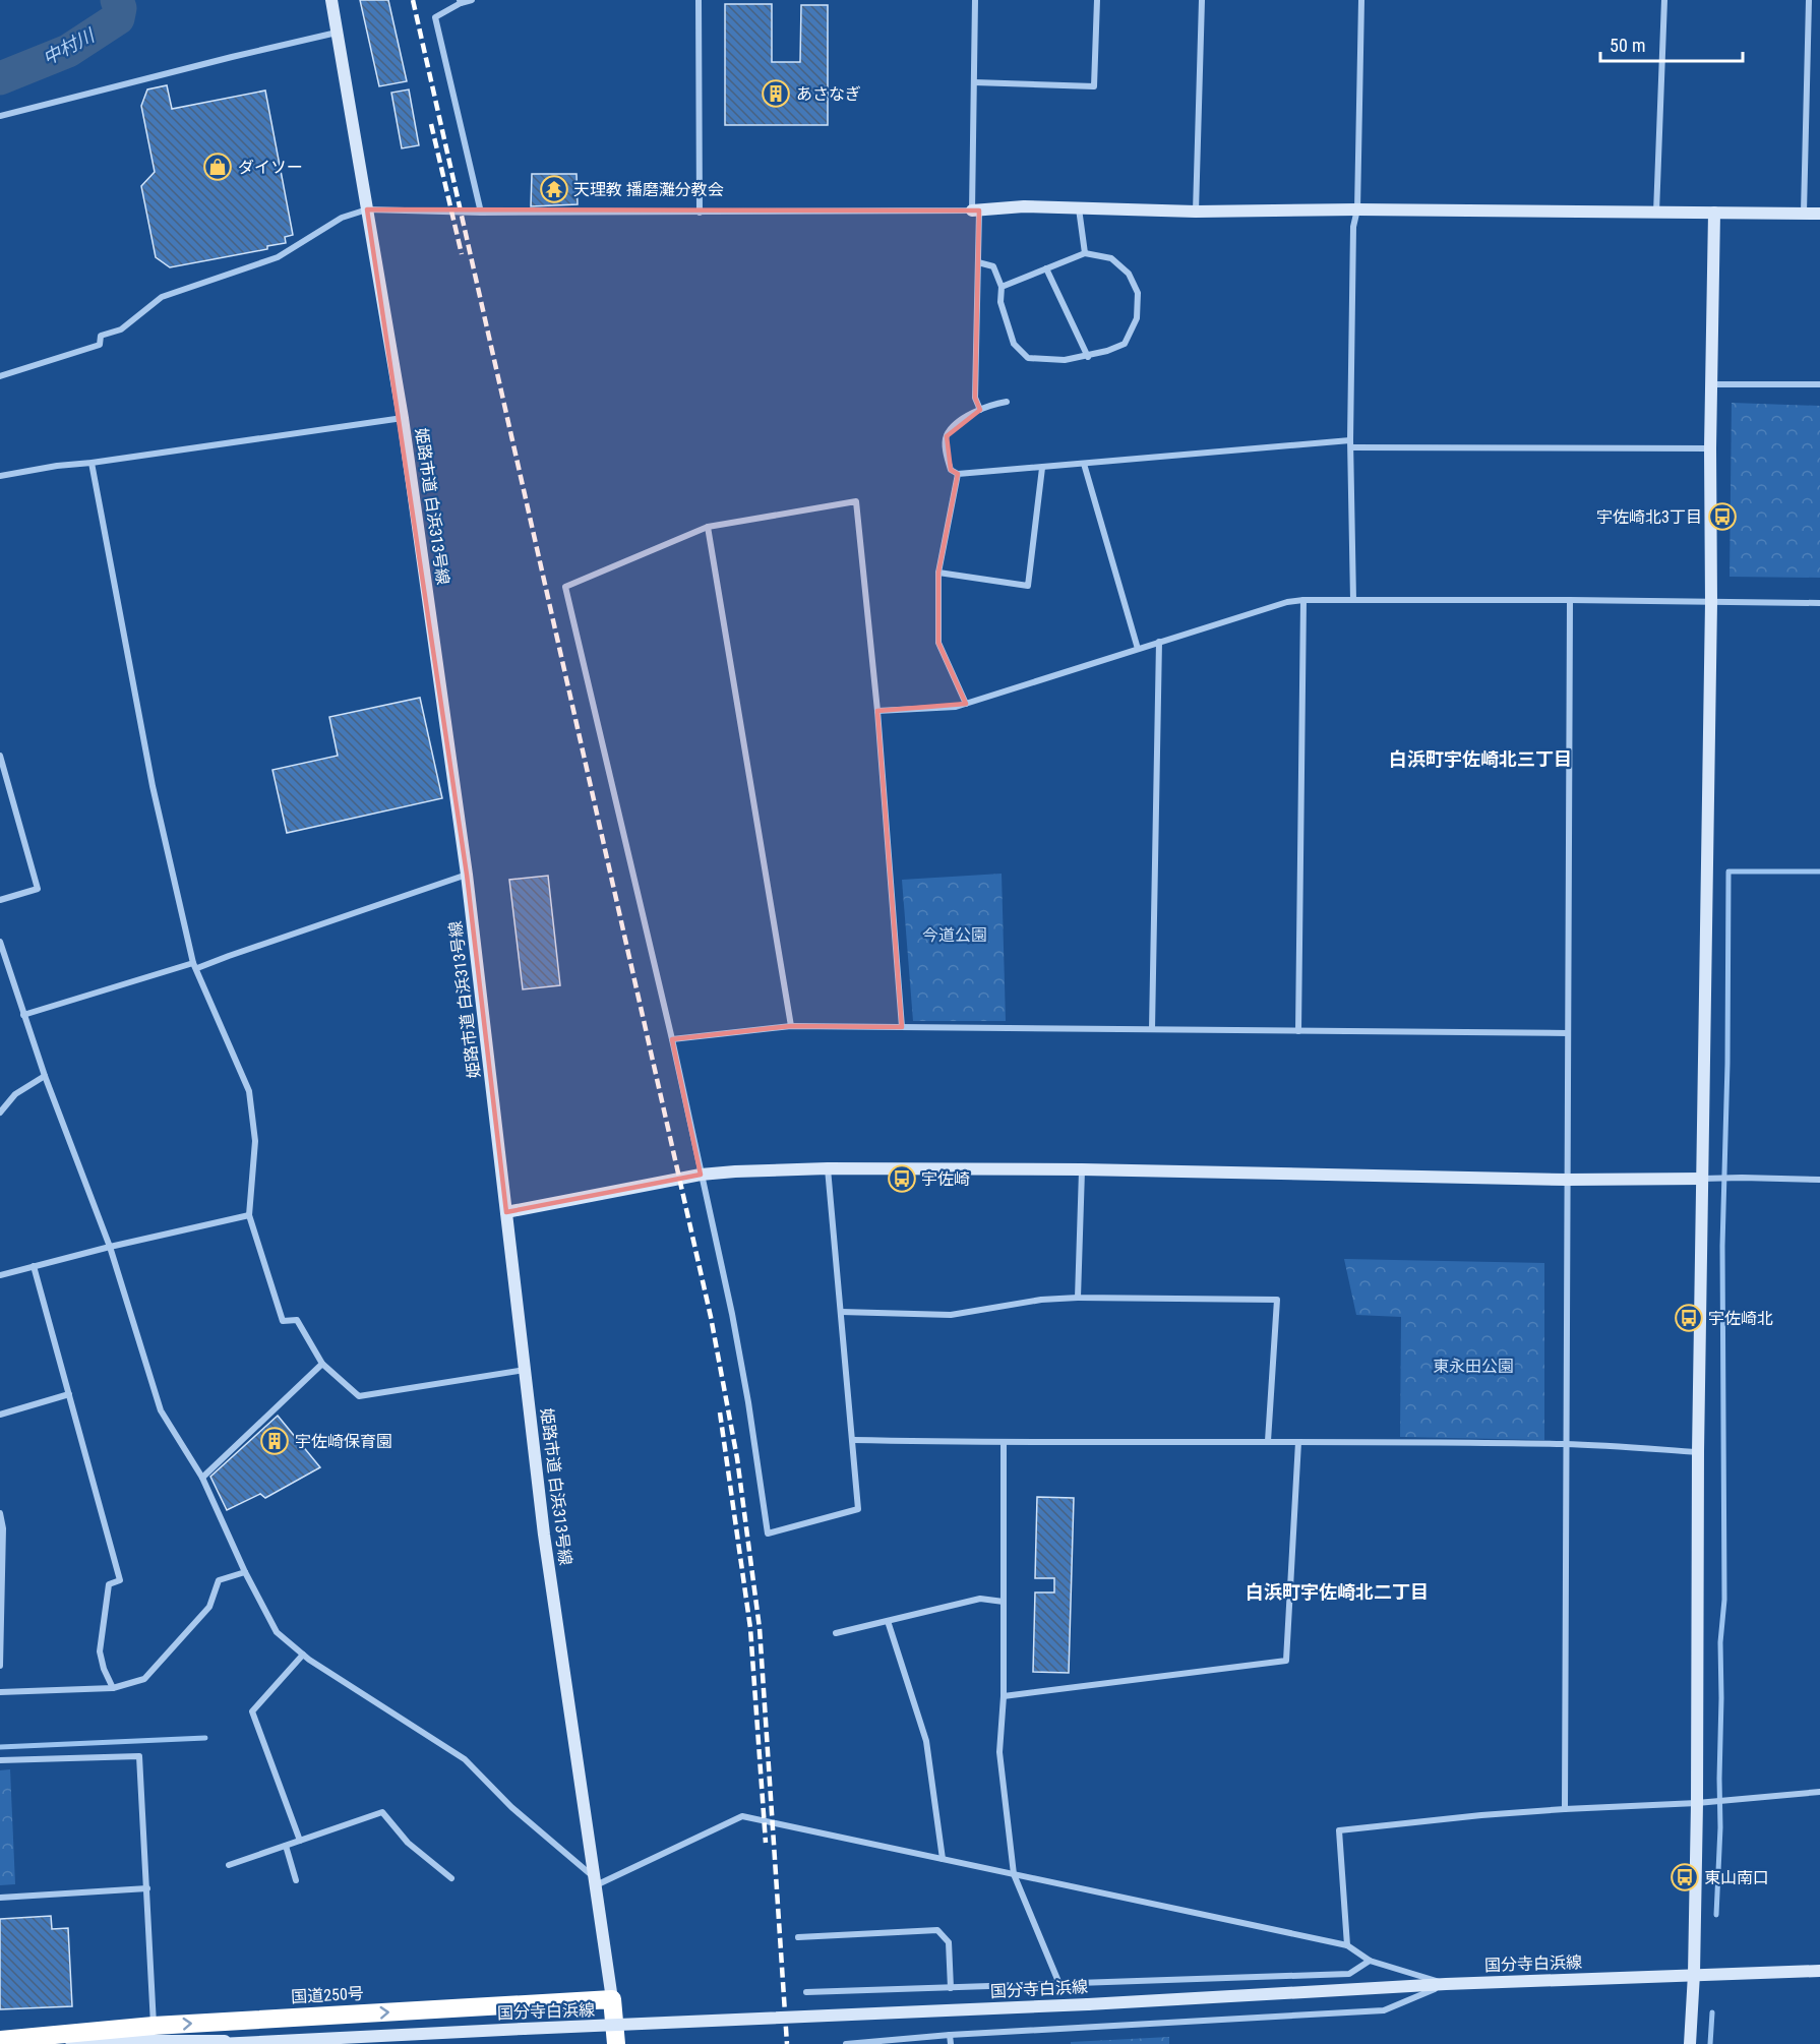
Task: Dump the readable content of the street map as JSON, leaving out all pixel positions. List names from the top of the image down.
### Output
{
  "streets": {
    "highway": ["国道250号"],
    "street": ["姫路市道 白浜313号線", "国分寺白浜線"]
  },
  "crossings": [
    ["姫路市道 白浜313号線", "国道250号"],
    ["国分寺白浜線", "国道250号"]
  ],
  "one_way": ["国道250号"],
  "districts": ["白浜町宇佐崎北三丁目", "白浜町宇佐崎北二丁目"],
  "water": ["中村川"],
  "parks": ["今道公園", "東永田公園"],
  "places": {
    "building": ["あさなぎ", "宇佐崎保育園"],
    "shop": ["ダイソー"],
    "temple": ["天理教 播磨灘分教会"],
    "bus stop": [
      "宇佐崎北3丁目",
      "宇佐崎",
      "宇佐崎北",
      "東山南口"
    ]
  },
  "scale_bar": "50 m"
}
